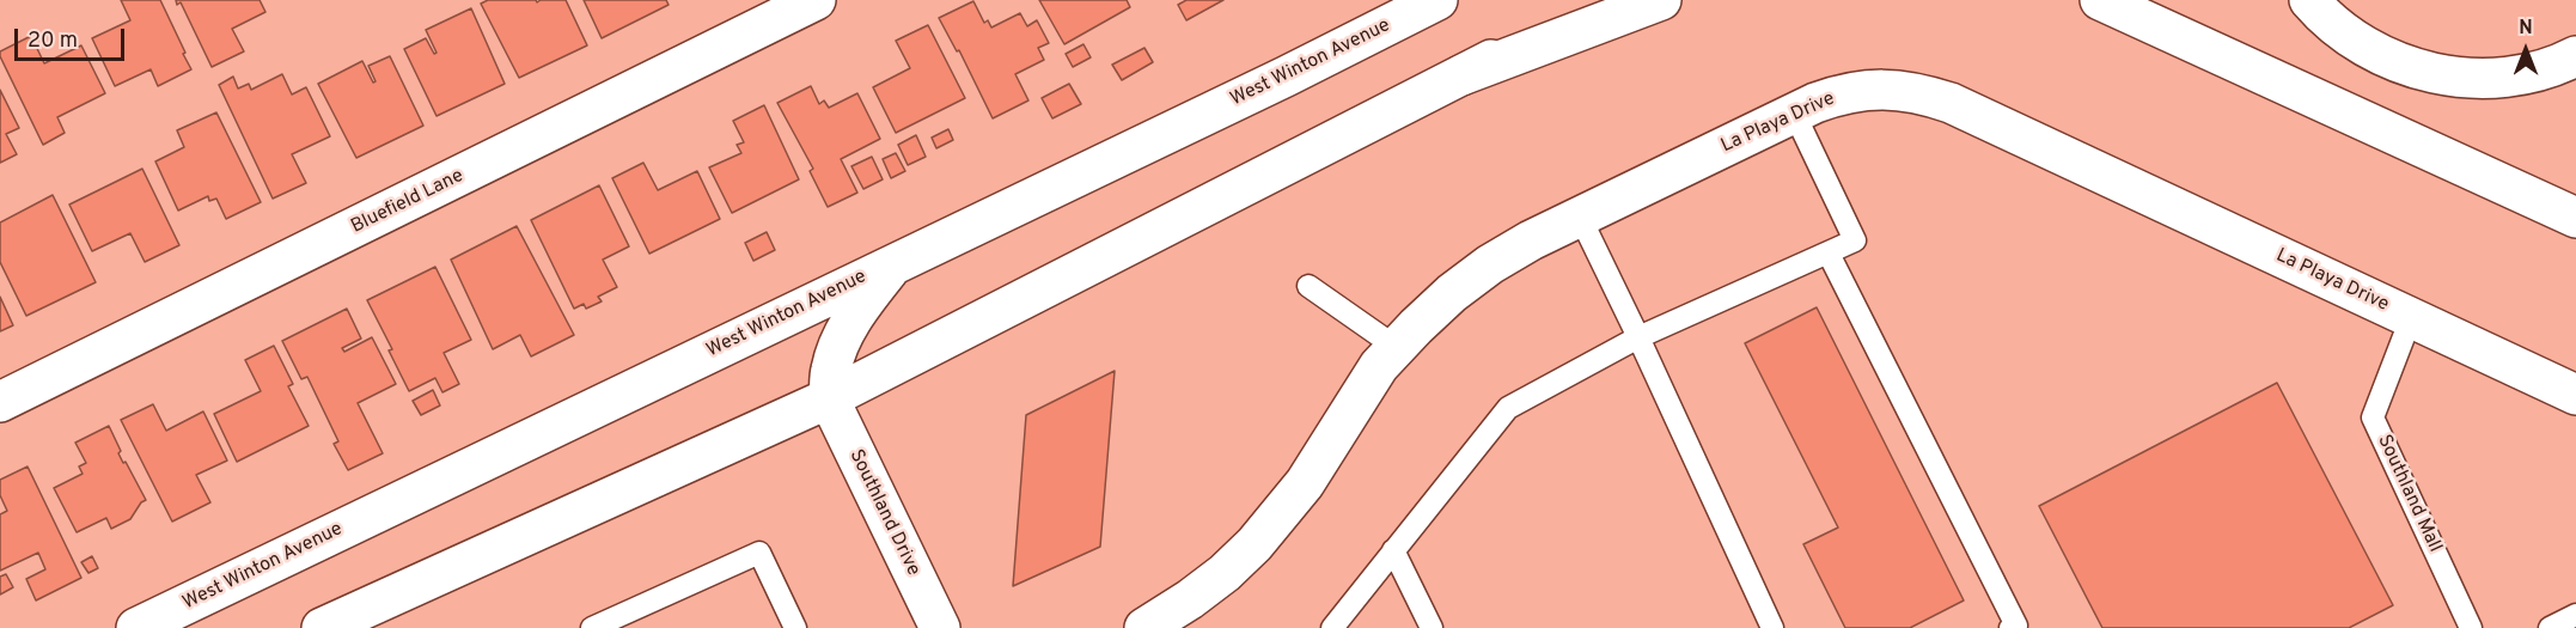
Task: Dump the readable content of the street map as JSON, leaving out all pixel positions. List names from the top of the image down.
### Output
{
  "streets": {
    "main road": [
      "West Winton Avenue",
      "La Playa Drive",
      "Bluefield Lane",
      "Southland Drive"
    ],
    "lane": ["Southland Mall"]
  },
  "crossings": [
    ["La Playa Drive", "Southland Mall"]
  ],
  "scale_bar": "20 m",
  "north": "top"
}
